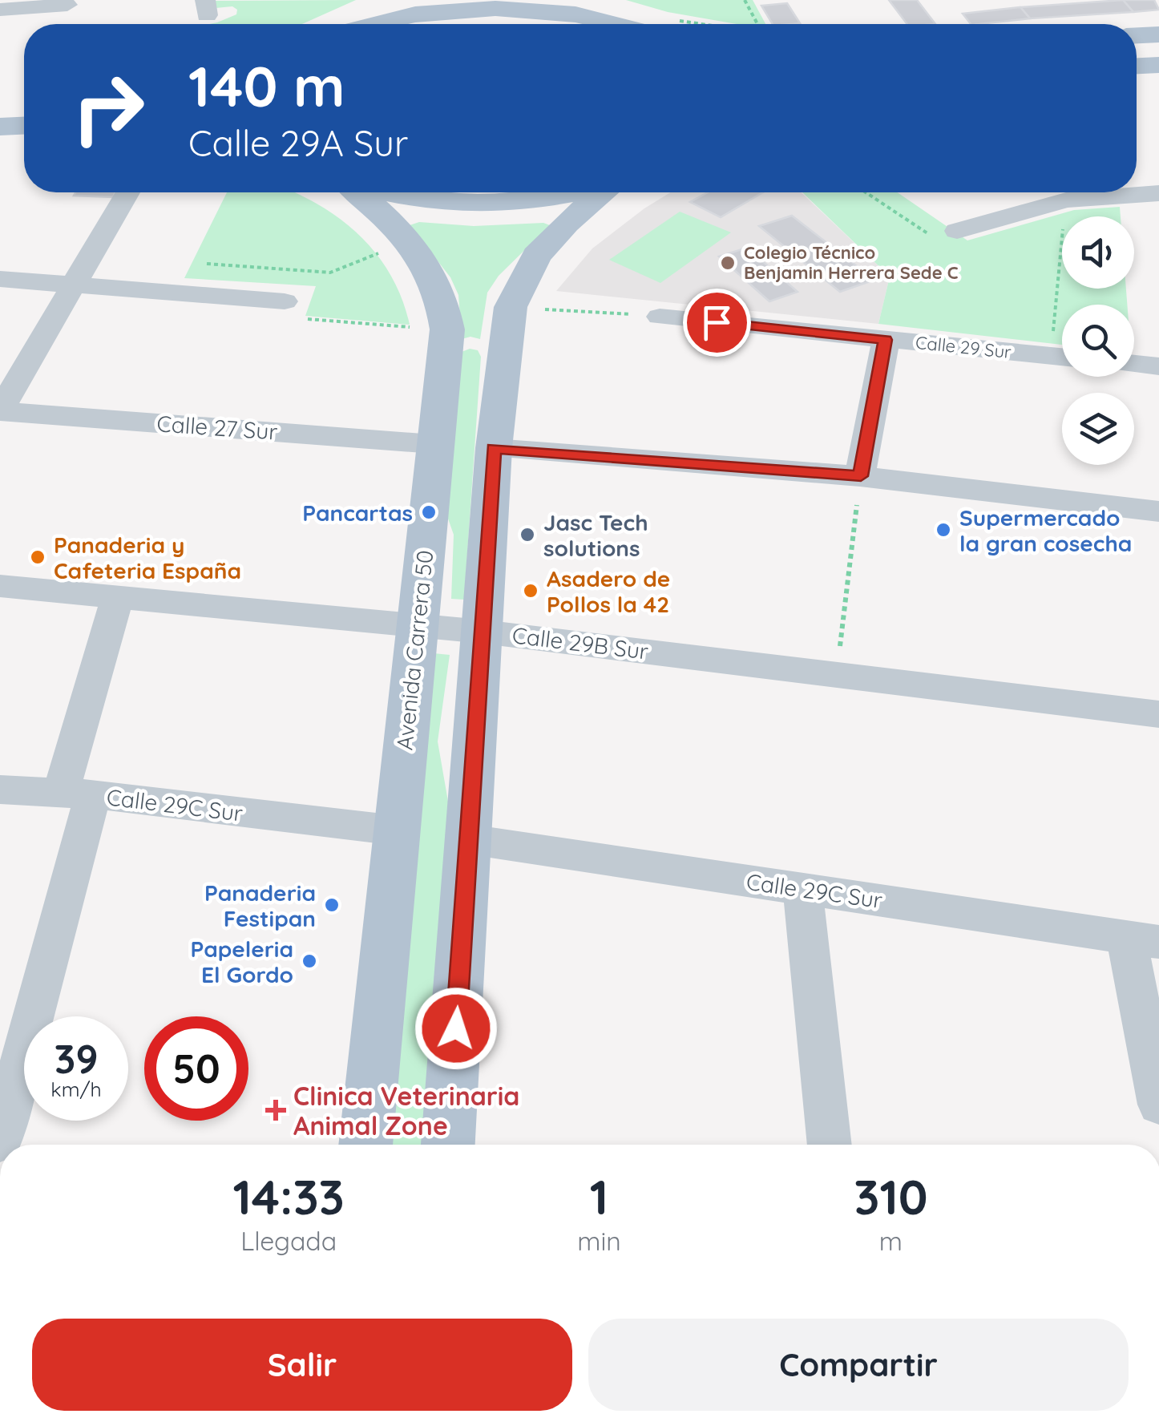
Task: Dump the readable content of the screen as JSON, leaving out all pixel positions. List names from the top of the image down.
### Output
{
  "streets": {
    "main road": ["Avenida Carrera 50"],
    "street": [
      "Calle 29 Sur",
      "Calle 27 Sur",
      "Calle 29B Sur",
      "Calle 29C Sur"
    ]
  },
  "crossings": [
    ["Calle 27 Sur", "Avenida Carrera 50"],
    ["Calle 29B Sur", "Avenida Carrera 50"],
    ["Avenida Carrera 50", "Calle 29C Sur"]
  ],
  "places": {
    "other": [
      "Colegio Técnico Benjamin Herrera Sede C",
      "Pancartas",
      "Supermercado la gran cosecha",
      "Jasc Tech solutions",
      "Panaderia y Cafeteria España",
      "Asadero de Pollos la 42",
      "Panaderia Festipan",
      "Papeleria El Gordo"
    ],
    "health": ["Clinica Veterinaria Animal Zone"]
  },
  "page": {
    "turn": ["140 m", "Calle 29A Sur"],
    "speed": "39 km/h",
    "limit": "50",
    "eta": [
      "14:33",
      "Llegada",
      "1",
      "min",
      "310",
      "m"
    ],
    "buttons": ["Salir", "Compartir"]
  }
}
